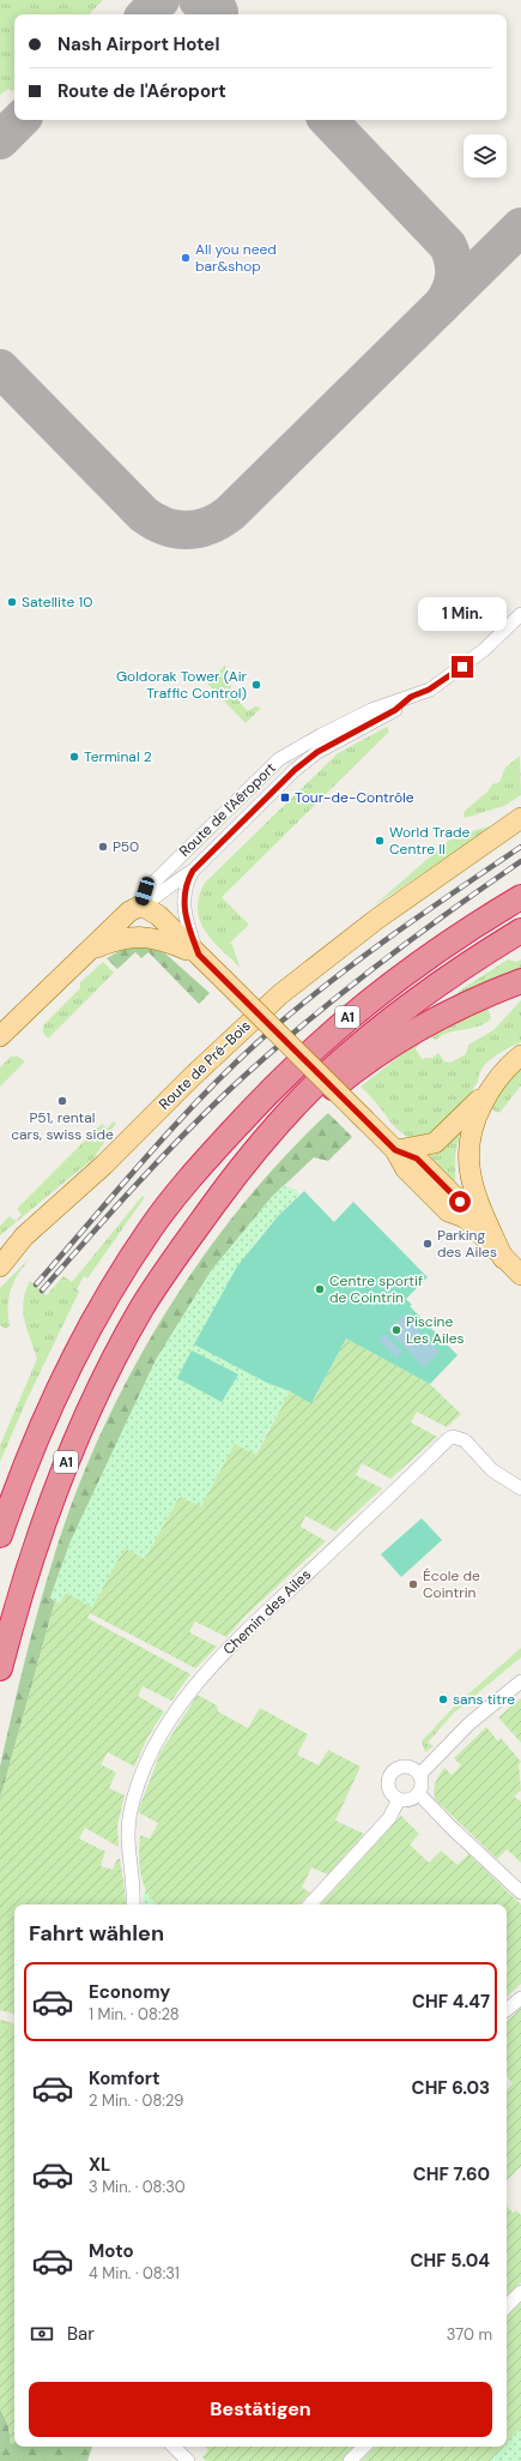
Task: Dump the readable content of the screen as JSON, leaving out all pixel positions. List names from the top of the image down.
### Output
{
  "streets": {
    "highway": ["A1"],
    "main road": ["Route de l'Aéroport", "Route de Pré-Bois"],
    "street": ["Chemin des Ailes"]
  },
  "places": {
    "other": [
      "All you need bar&shop",
      "Satellite 10",
      "Goldorak Tower (Air Traffic Control)",
      "Terminal 2",
      "World Trade Centre II",
      "P50",
      "P51, rental cars, swiss side",
      "Parking des Ailes",
      "Centre sportif de Cointrin",
      "Piscine Les Ailes",
      "École de Cointrin",
      "sans titre"
    ],
    "transit": ["Tour-de-Contrôle"]
  },
  "page": {
    "banner": ["Nash Airport Hotel", "Route de l'Aéroport"],
    "bubble": "1 Min.",
    "heading": "Fahrt wählen",
    "list": [
      {
        "name": "Economy",
        "note": "1 Min. · 08:28",
        "value": "CHF 4.47"
      },
      {
        "name": "Komfort",
        "note": "2 Min. · 08:29",
        "value": "CHF 6.03"
      },
      {
        "name": "XL",
        "note": "3 Min. · 08:30",
        "value": "CHF 7.60"
      },
      {
        "name": "Moto",
        "note": "4 Min. · 08:31",
        "value": "CHF 5.04"
      }
    ],
    "pay": ["Bar", "370 m"],
    "buttons": "Bestätigen"
  }
}
